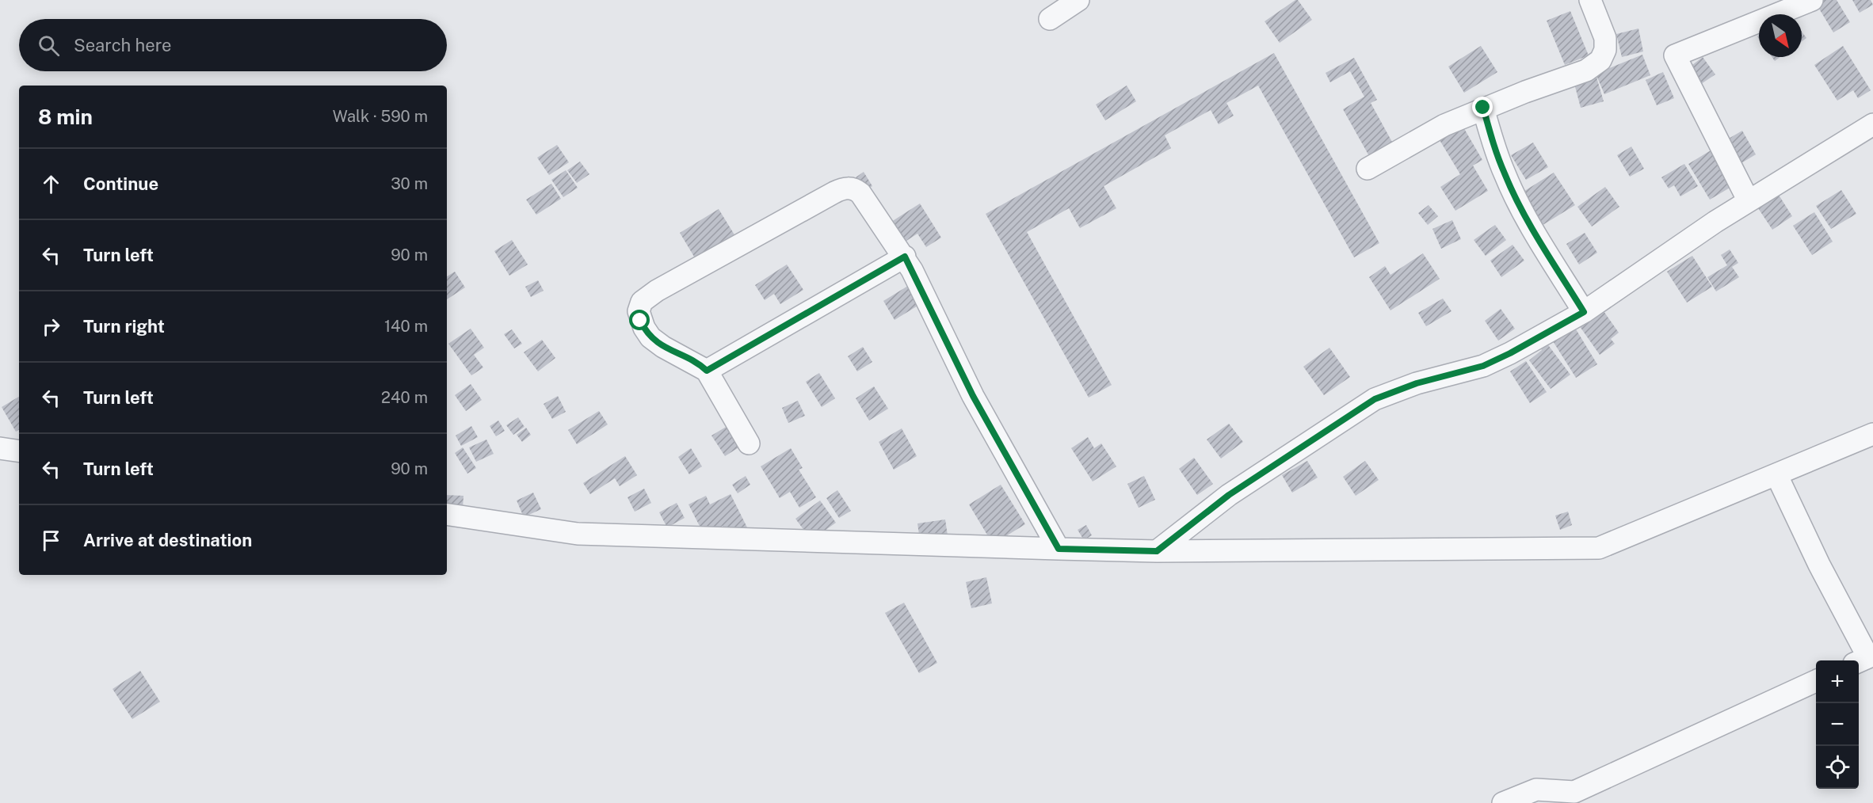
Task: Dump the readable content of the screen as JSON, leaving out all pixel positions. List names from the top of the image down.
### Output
{
  "north": "bottom right",
  "page": {
    "search": "Search here",
    "heading": ["8 min", "Walk · 590 m"],
    "list": [
      ["Continue", "30 m"],
      ["Turn left", "90 m"],
      ["Turn right", "140 m"],
      ["Turn left", "240 m"],
      ["Turn left", "90 m"],
      "Arrive at destination"
    ],
    "map_buttons": ["+", "−"]
  }
}
